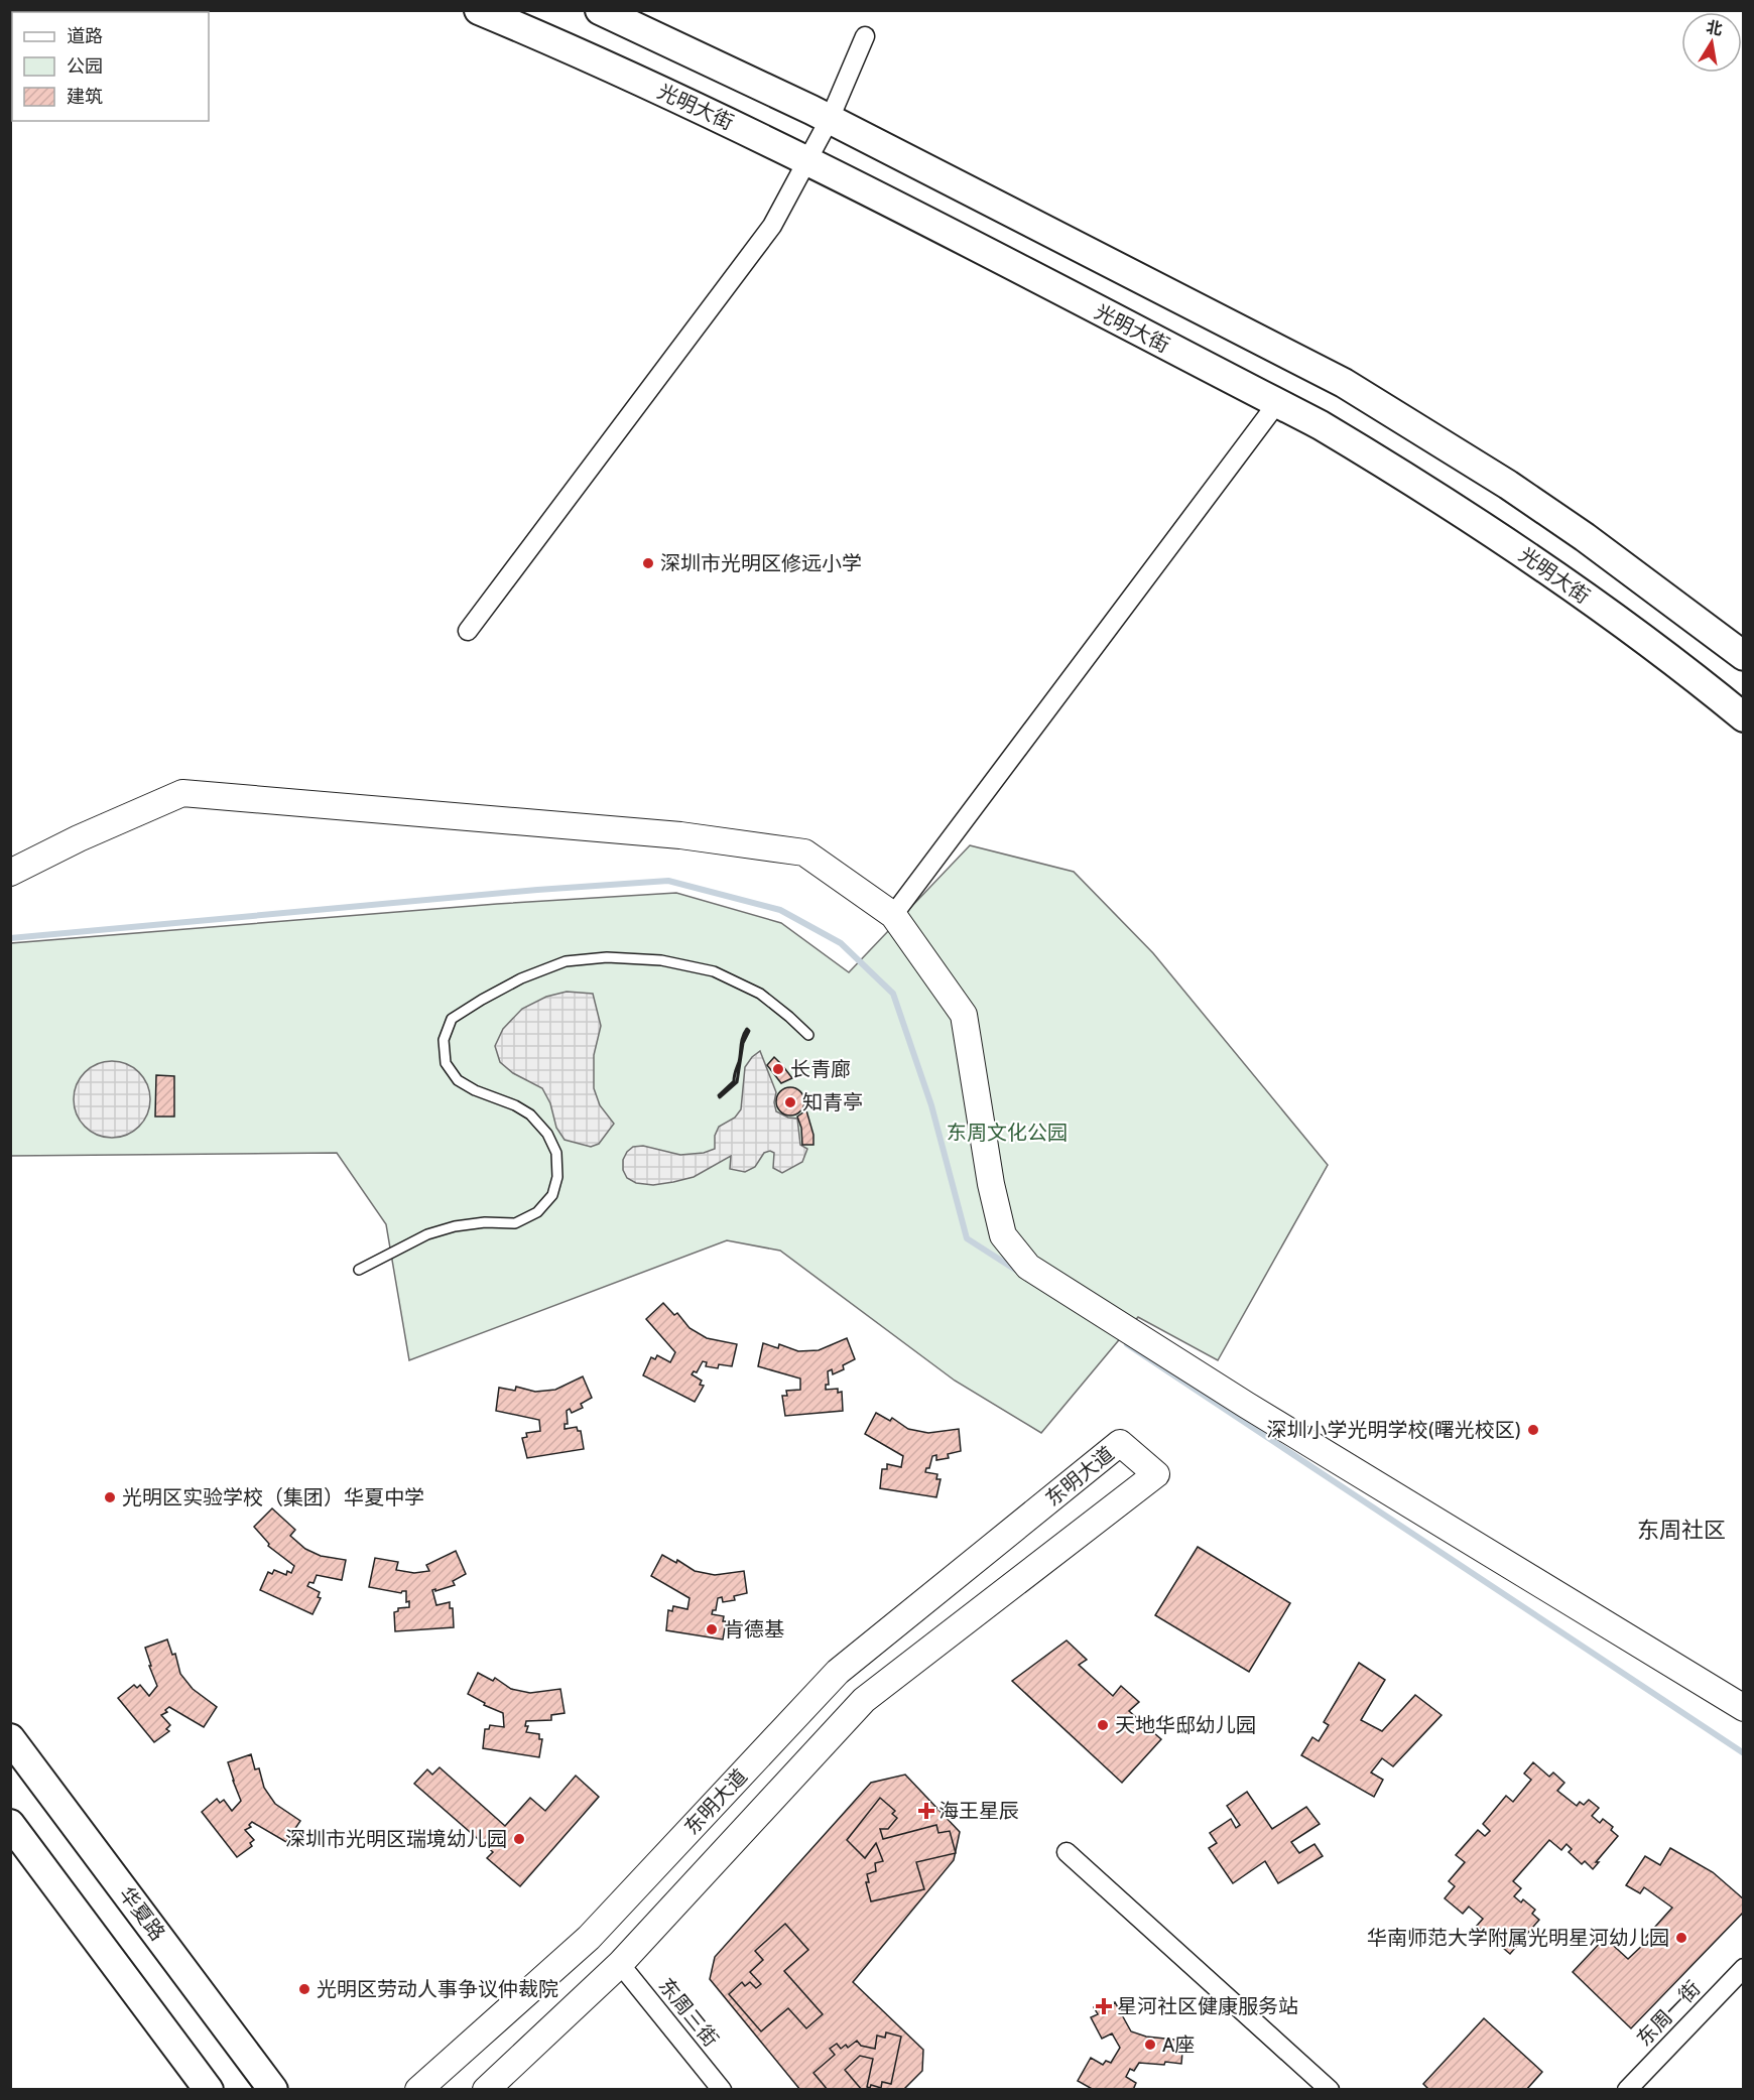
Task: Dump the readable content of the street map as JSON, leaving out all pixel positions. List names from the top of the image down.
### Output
{
  "streets": {
    "main road": ["光明大街", "华夏路"],
    "street": ["东明大道", "东周三街", "东周一街"]
  },
  "crossings": [
    ["东明大道", "东周三街"]
  ],
  "districts": ["东周社区"],
  "parks": ["东周文化公园"],
  "places": {
    "other": [
      "深圳市光明区修远小学",
      "长青廊",
      "知青亭",
      "深圳小学光明学校(曙光校区)",
      "光明区实验学校（集团）华夏中学",
      "肯德基",
      "天地华邸幼儿园",
      "深圳市光明区瑞境幼儿园",
      "华南师范大学附属光明星河幼儿园",
      "光明区劳动人事争议仲裁院",
      "A座"
    ],
    "health": ["海王星辰", "星河社区健康服务站"]
  },
  "legend": ["道路", "公园", "建筑"],
  "north": "top"
}
